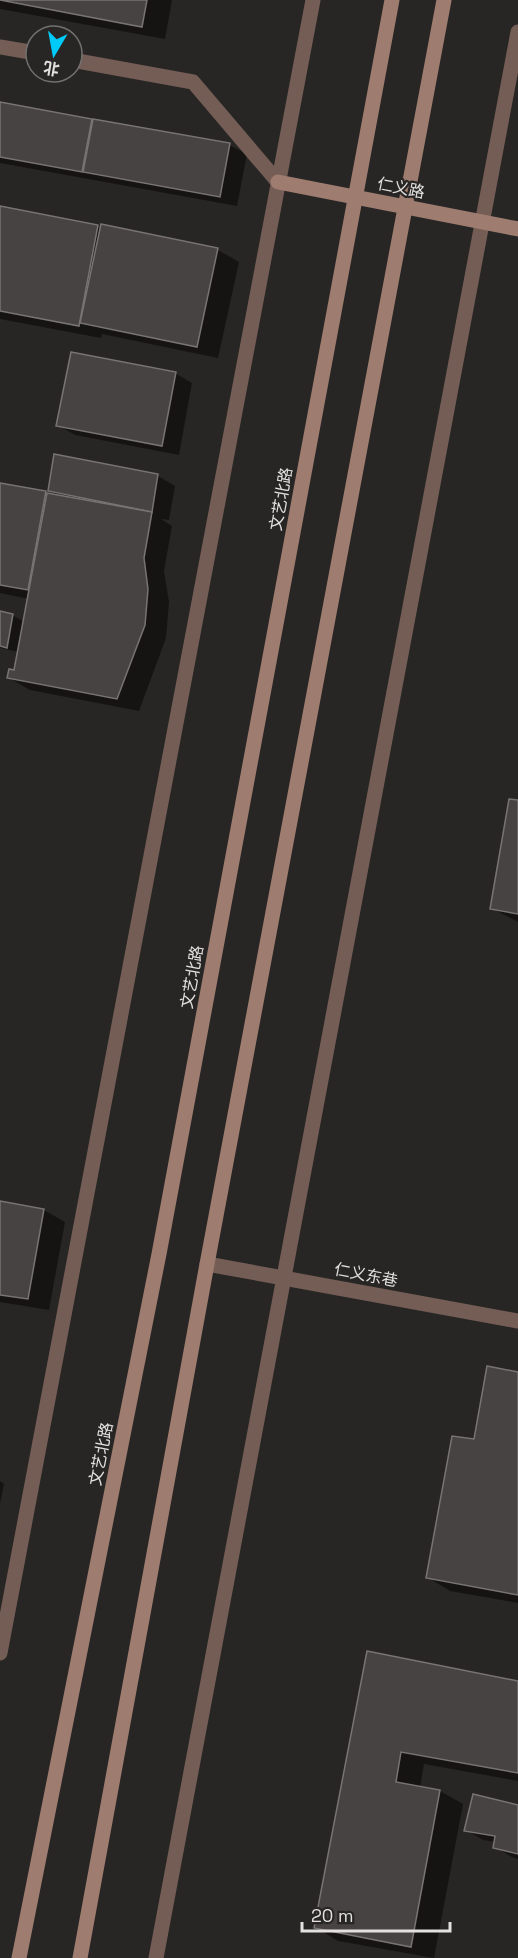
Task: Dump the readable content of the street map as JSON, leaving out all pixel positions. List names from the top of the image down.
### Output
{
  "streets": {
    "main road": ["仁义路", "文艺北路"],
    "street": ["仁义东巷"]
  },
  "crossings": [
    ["仁义路", "文艺北路"]
  ],
  "scale_bar": "20 m",
  "north": "bottom"
}
